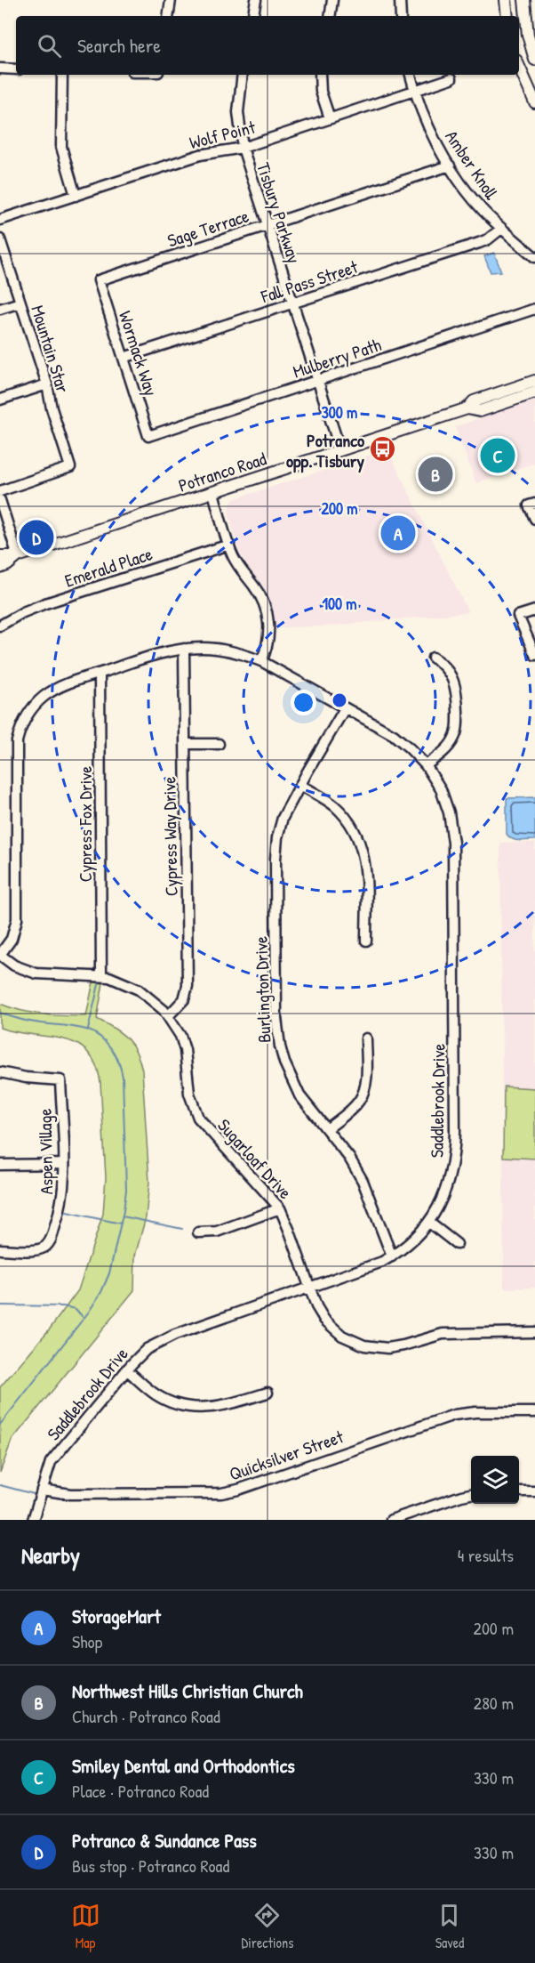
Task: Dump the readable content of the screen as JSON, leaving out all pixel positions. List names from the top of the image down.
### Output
{
  "streets": {
    "main road": ["Potranco Road"],
    "street": [
      "Wolf Point",
      "Amber Knoll",
      "Tisbury Parkway",
      "Sage Terrace",
      "Fall Pass Street",
      "Mountain Star",
      "Wormack Way",
      "Mulberry Path",
      "Emerald Place",
      "Cypress Fox Drive",
      "Cypress Way Drive",
      "Burlington Drive",
      "Saddlebrook Drive",
      "Aspen Village",
      "Sugarloaf Drive",
      "Quicksilver Street"
    ]
  },
  "crossings": [
    ["Wolf Point", "Amber Knoll"],
    ["Wolf Point", "Tisbury Parkway"],
    ["Amber Knoll", "Sage Terrace"],
    ["Amber Knoll", "Fall Pass Street"],
    ["Tisbury Parkway", "Sage Terrace"],
    ["Tisbury Parkway", "Fall Pass Street"],
    ["Tisbury Parkway", "Mulberry Path"],
    ["Tisbury Parkway", "Potranco Road"],
    ["Sage Terrace", "Wormack Way"],
    ["Fall Pass Street", "Wormack Way"],
    ["Wormack Way", "Mulberry Path"],
    ["Cypress Fox Drive", "Saddlebrook Drive"],
    ["Cypress Fox Drive", "Sugarloaf Drive"],
    ["Cypress Way Drive", "Saddlebrook Drive"],
    ["Cypress Way Drive", "Sugarloaf Drive"],
    ["Burlington Drive", "Saddlebrook Drive"],
    ["Saddlebrook Drive", "Sugarloaf Drive"],
    ["Saddlebrook Drive", "Quicksilver Street"]
  ],
  "places": {
    "bus stop": ["Potranco opp. Tisbury"]
  },
  "page": {
    "search": "Search here",
    "pins": [
      "C",
      "B",
      "A",
      "D"
    ],
    "heading": ["Nearby", "4 results"],
    "list": [
      {
        "mark": "A",
        "name": "StorageMart",
        "note": "Shop",
        "value": "200 m"
      },
      {
        "mark": "B",
        "name": "Northwest Hills Christian Church",
        "note": "Church · Potranco Road",
        "value": "280 m"
      },
      {
        "mark": "C",
        "name": "Smiley Dental and Orthodontics",
        "note": "Place · Potranco Road",
        "value": "330 m"
      },
      {
        "mark": "D",
        "name": "Potranco & Sundance Pass",
        "note": "Bus stop · Potranco Road",
        "value": "330 m"
      }
    ],
    "nav": ["Map", "Directions", "Saved"]
  },
  "rings": ["300 m", "200 m", "100 m"]
}
